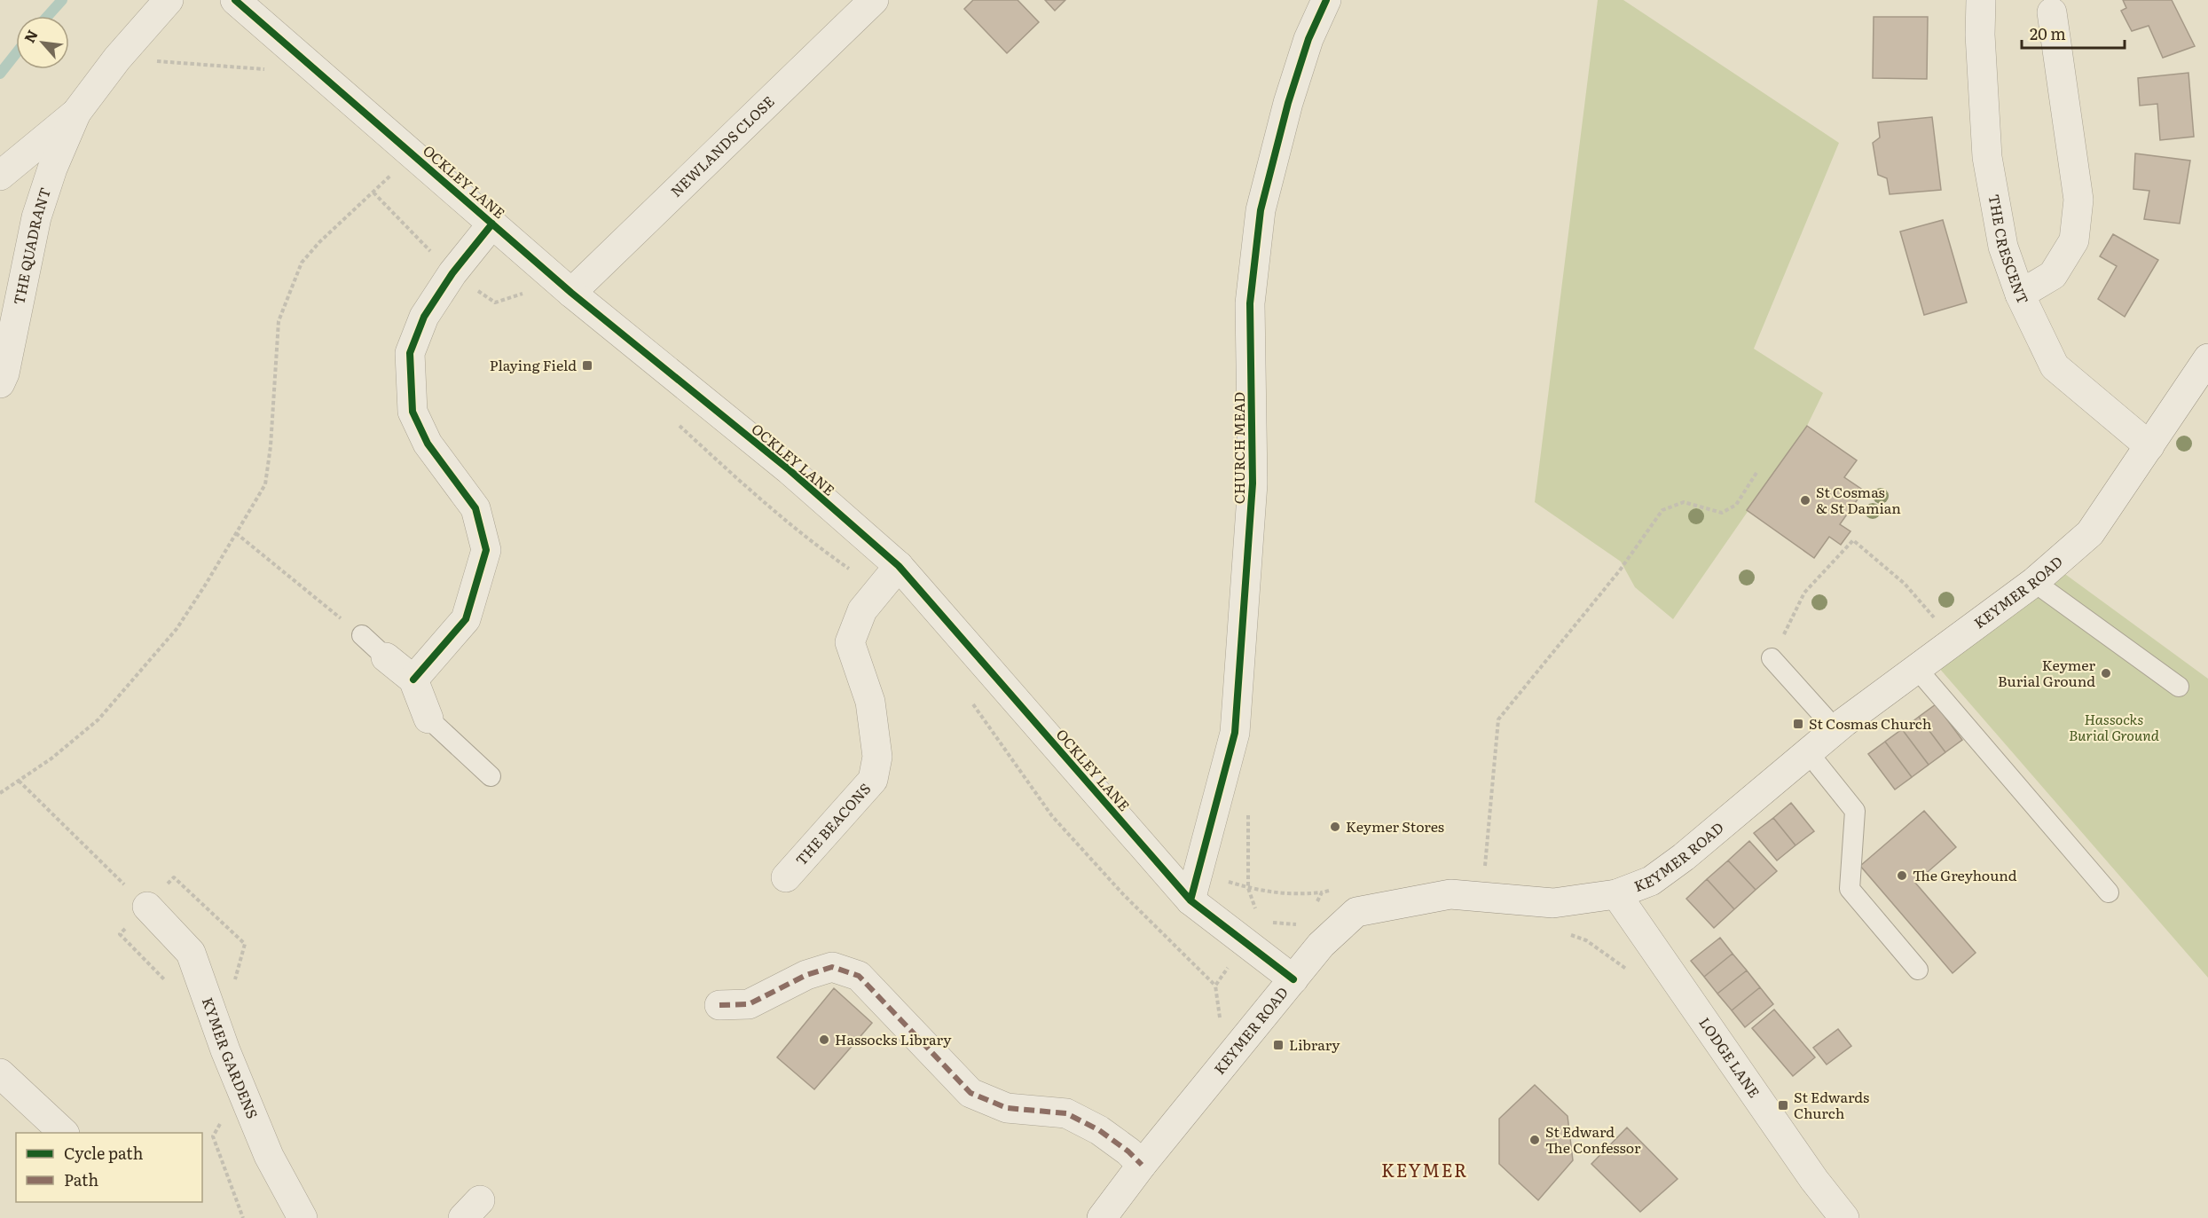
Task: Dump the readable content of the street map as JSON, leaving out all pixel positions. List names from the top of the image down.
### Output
{
  "streets": {
    "street": [
      "NEWLANDS CLOSE",
      "OCKLEY LANE",
      "THE QUADRANT",
      "THE CRESCENT",
      "CHURCH MEAD",
      "KEYMER ROAD",
      "THE BEACONS",
      "KYMER GARDENS",
      "LODGE LANE"
    ]
  },
  "crossings": [
    ["NEWLANDS CLOSE", "OCKLEY LANE"],
    ["OCKLEY LANE", "CHURCH MEAD"],
    ["OCKLEY LANE", "KEYMER ROAD"],
    ["OCKLEY LANE", "THE BEACONS"],
    ["THE CRESCENT", "KEYMER ROAD"],
    ["KEYMER ROAD", "LODGE LANE"]
  ],
  "districts": ["KEYMER"],
  "parks": ["Hassocks Burial Ground"],
  "places": {
    "transit": [
      "Playing Field",
      "St Cosmas Church",
      "Library",
      "St Edwards Church"
    ],
    "other": [
      "St Cosmas & St Damian",
      "Keymer Burial Ground",
      "Keymer Stores",
      "The Greyhound",
      "Hassocks Library",
      "St Edward The Confessor"
    ]
  },
  "legend": ["Cycle path", "Path"],
  "scale_bar": "20 m",
  "north": "top left"
}
